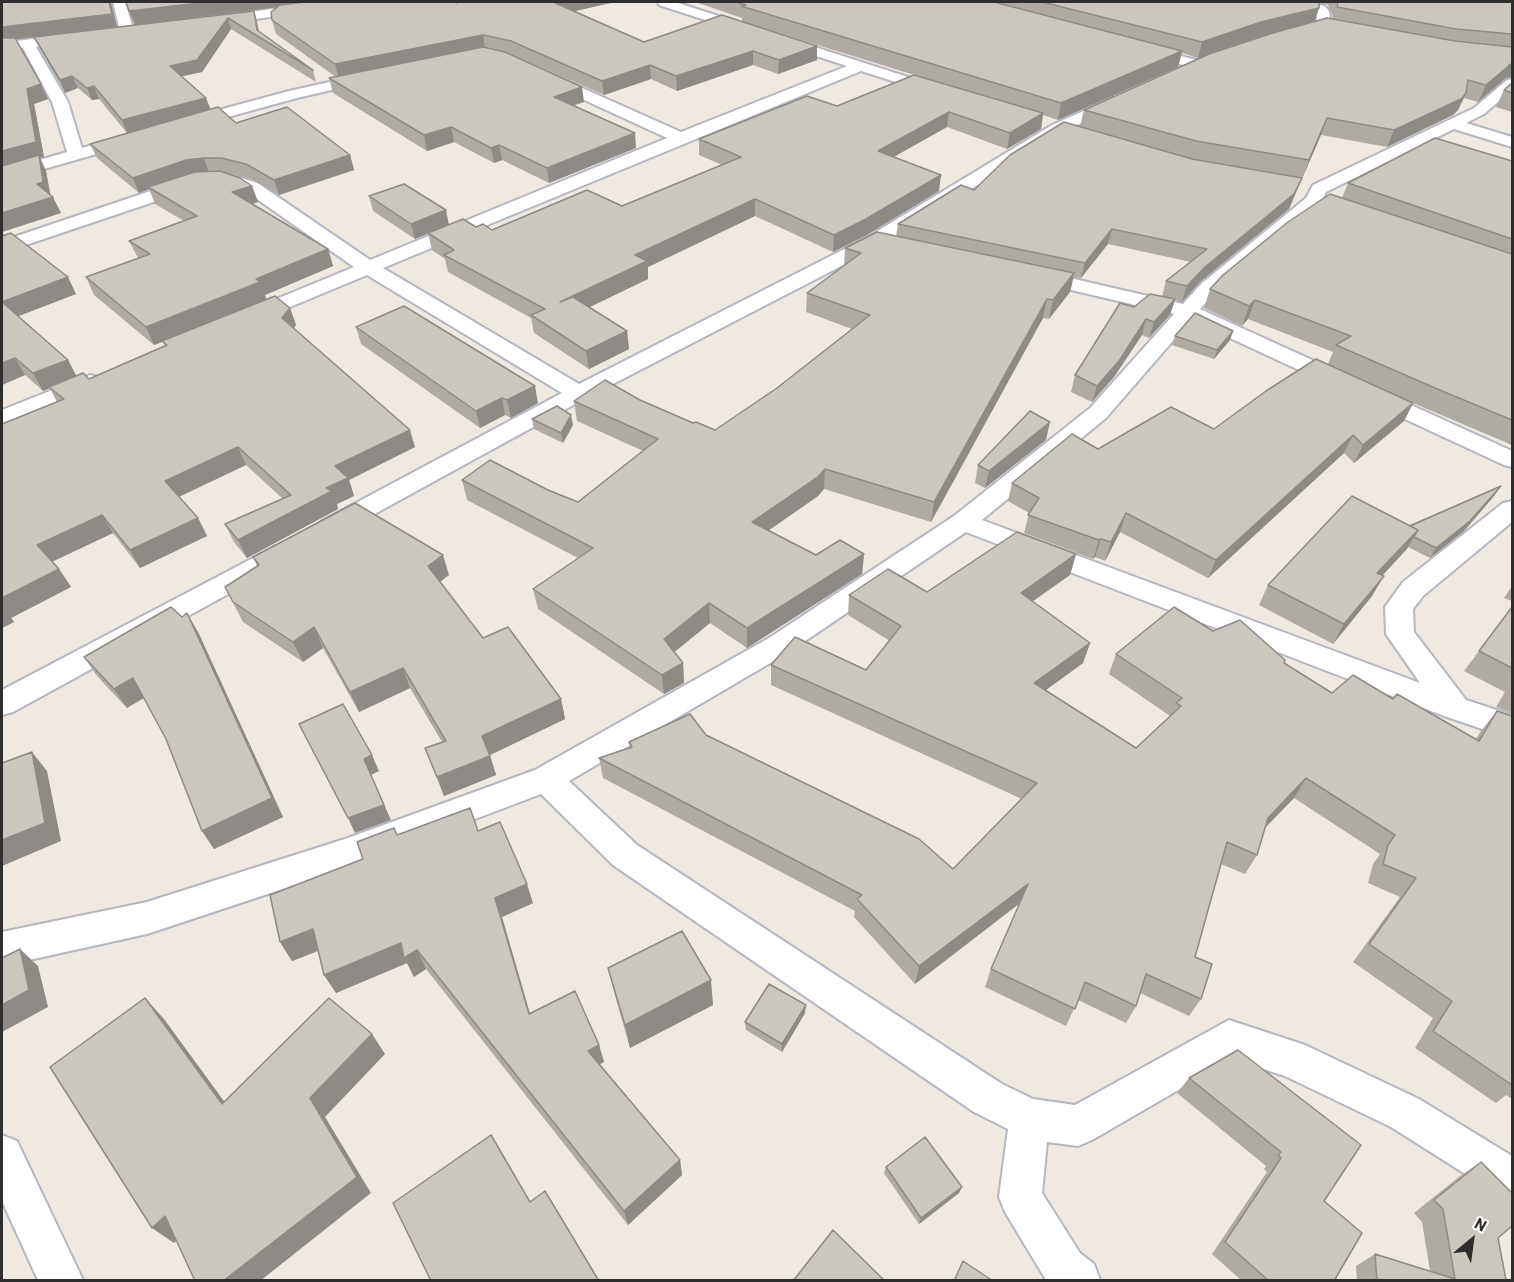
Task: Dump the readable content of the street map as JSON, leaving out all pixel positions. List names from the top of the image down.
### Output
{
  "north": "top right"
}
